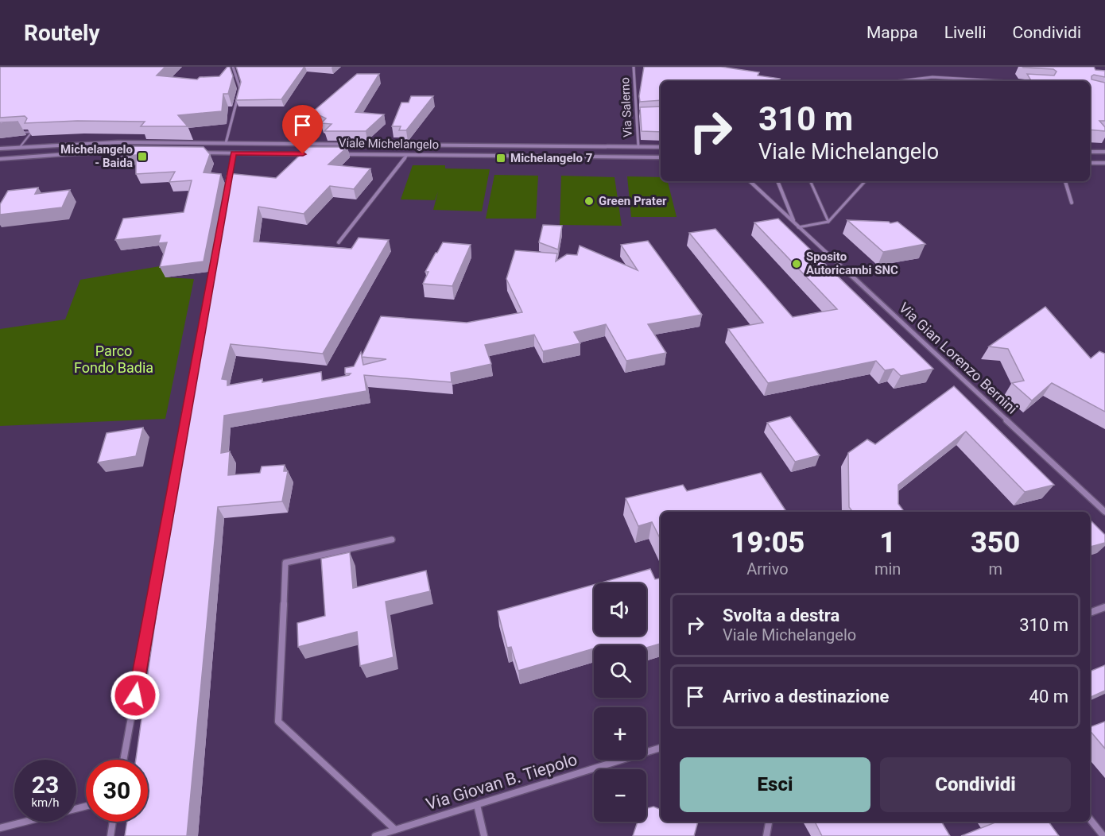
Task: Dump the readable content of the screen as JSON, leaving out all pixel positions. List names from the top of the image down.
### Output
{
  "streets": {
    "street": [
      "Via Salerno",
      "Viale Michelangelo",
      "Via Gian Lorenzo Bernini",
      "Via Giovan B. Tiepolo"
    ]
  },
  "crossings": [
    ["Via Salerno", "Viale Michelangelo"]
  ],
  "parks": ["Parco Fondo Badia"],
  "places": {
    "transit": ["Michelangelo - Baida", "Michelangelo 7"],
    "other": ["Green Prater", "Sposito Autoricambi SNC"]
  },
  "page": {
    "header": "Routely",
    "nav": ["Mappa", "Livelli", "Condividi"],
    "turn": ["310 m", "Viale Michelangelo"],
    "eta": [
      "19:05",
      "Arrivo",
      "1",
      "min",
      "350",
      "m"
    ],
    "map_buttons": ["+", "−"],
    "list": [
      {
        "name": "Svolta a destra",
        "note": "Viale Michelangelo",
        "value": "310 m"
      },
      {
        "name": "Arrivo a destinazione",
        "value": "40 m"
      }
    ],
    "buttons": ["Esci", "Condividi"],
    "speed": "23 km/h",
    "limit": "30"
  }
}
